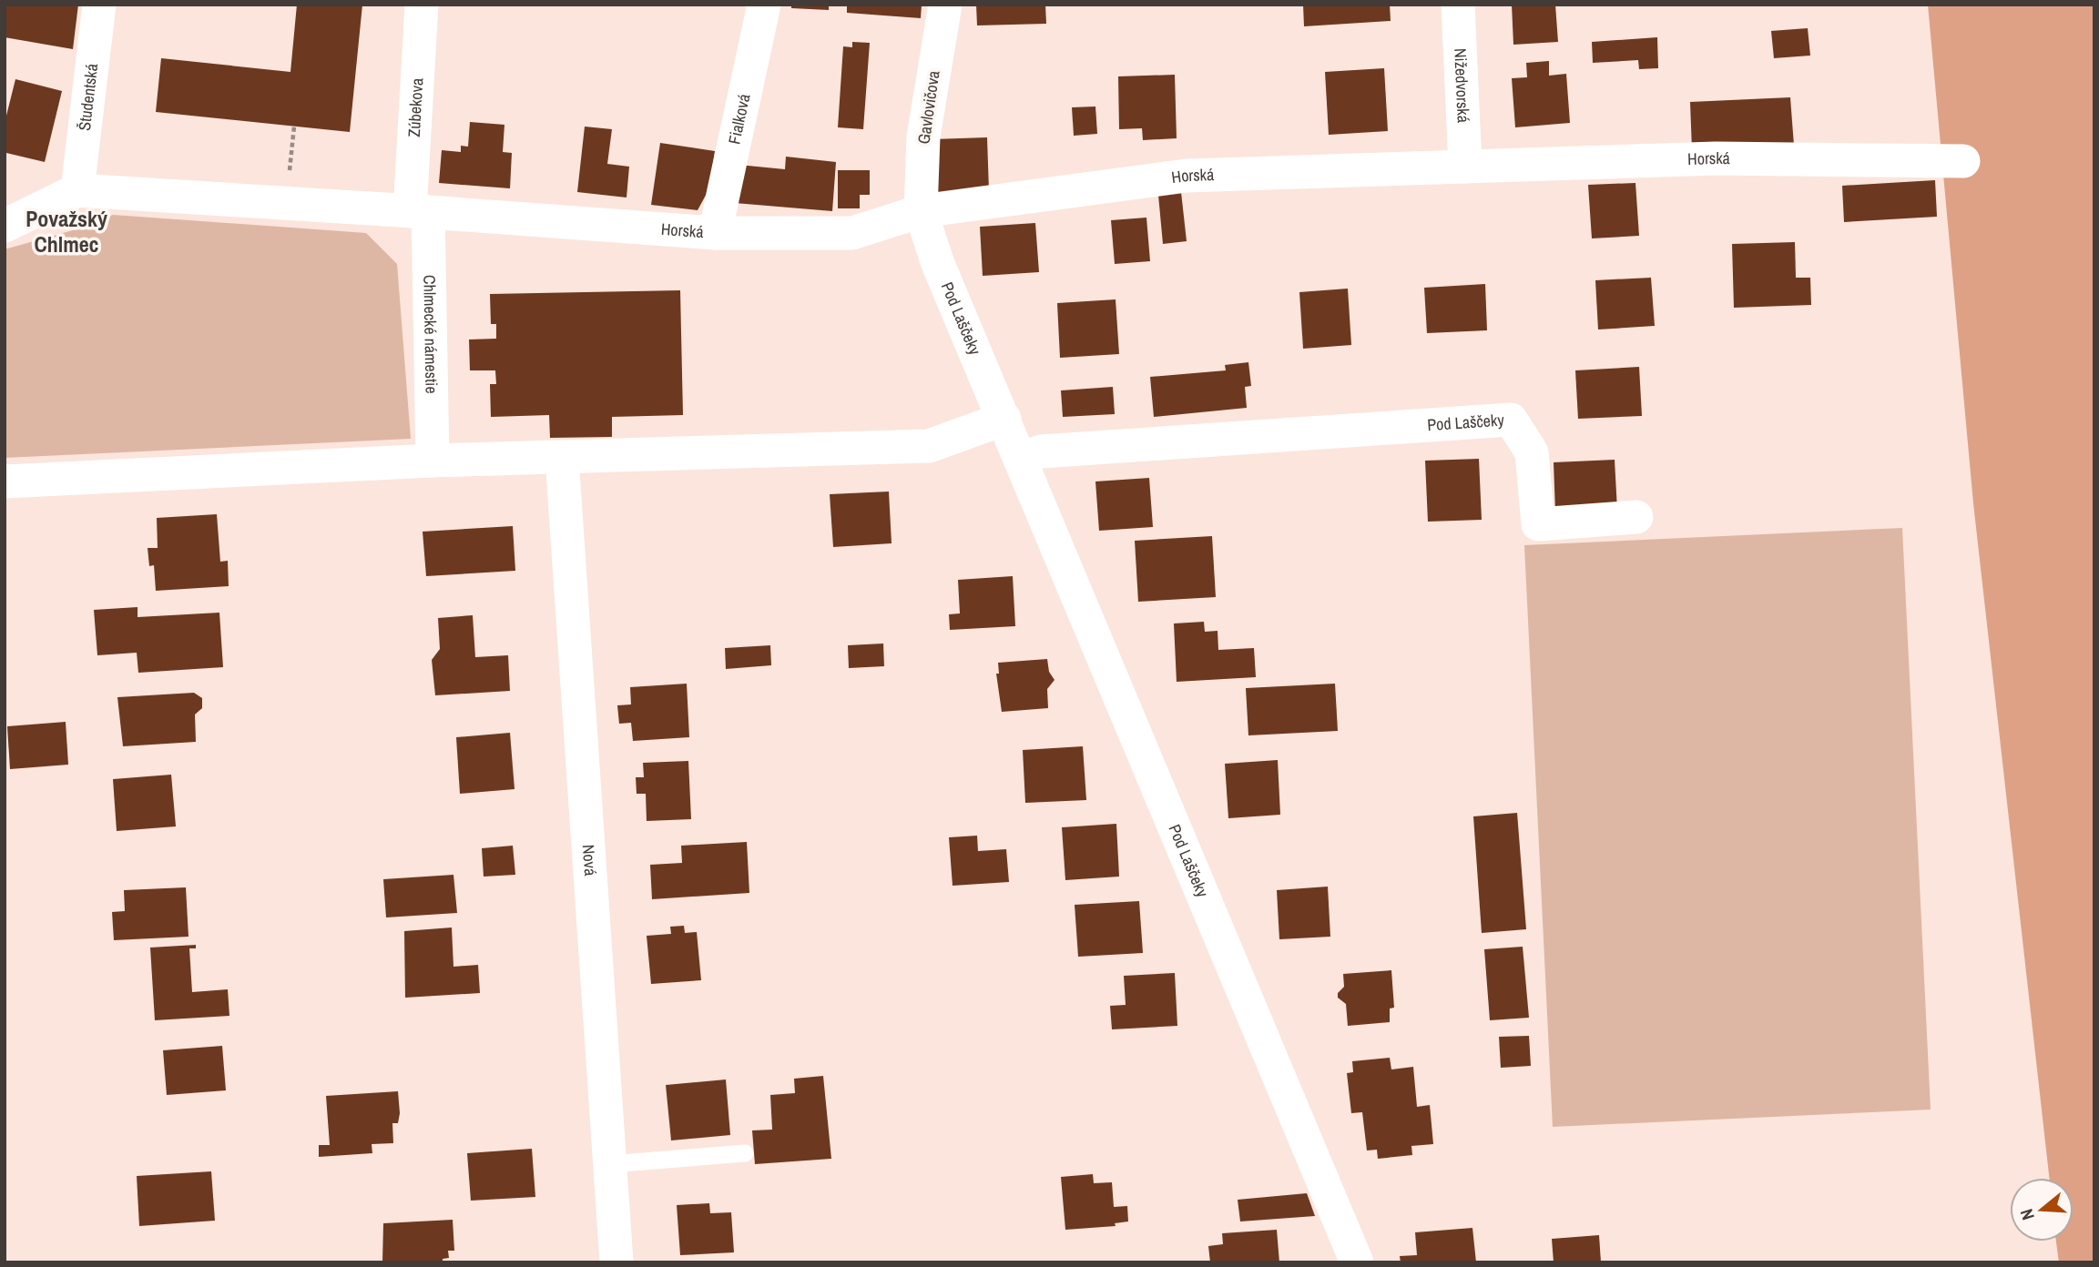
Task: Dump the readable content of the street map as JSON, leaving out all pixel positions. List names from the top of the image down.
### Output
{
  "streets": {
    "street": [
      "Nižedvorská",
      "Študentská",
      "Gavlovičova",
      "Zúbekova",
      "Fialková",
      "Horská",
      "Pod Laščeky",
      "Chlmecké námestie",
      "Nová"
    ]
  },
  "crossings": [
    ["Nižedvorská", "Horská"],
    ["Gavlovičova", "Horská"],
    ["Gavlovičova", "Pod Laščeky"],
    ["Zúbekova", "Horská"],
    ["Zúbekova", "Chlmecké námestie"],
    ["Fialková", "Horská"],
    ["Horská", "Pod Laščeky"],
    ["Horská", "Chlmecké námestie"]
  ],
  "districts": ["Považský Chlmec"],
  "north": "left"
}
